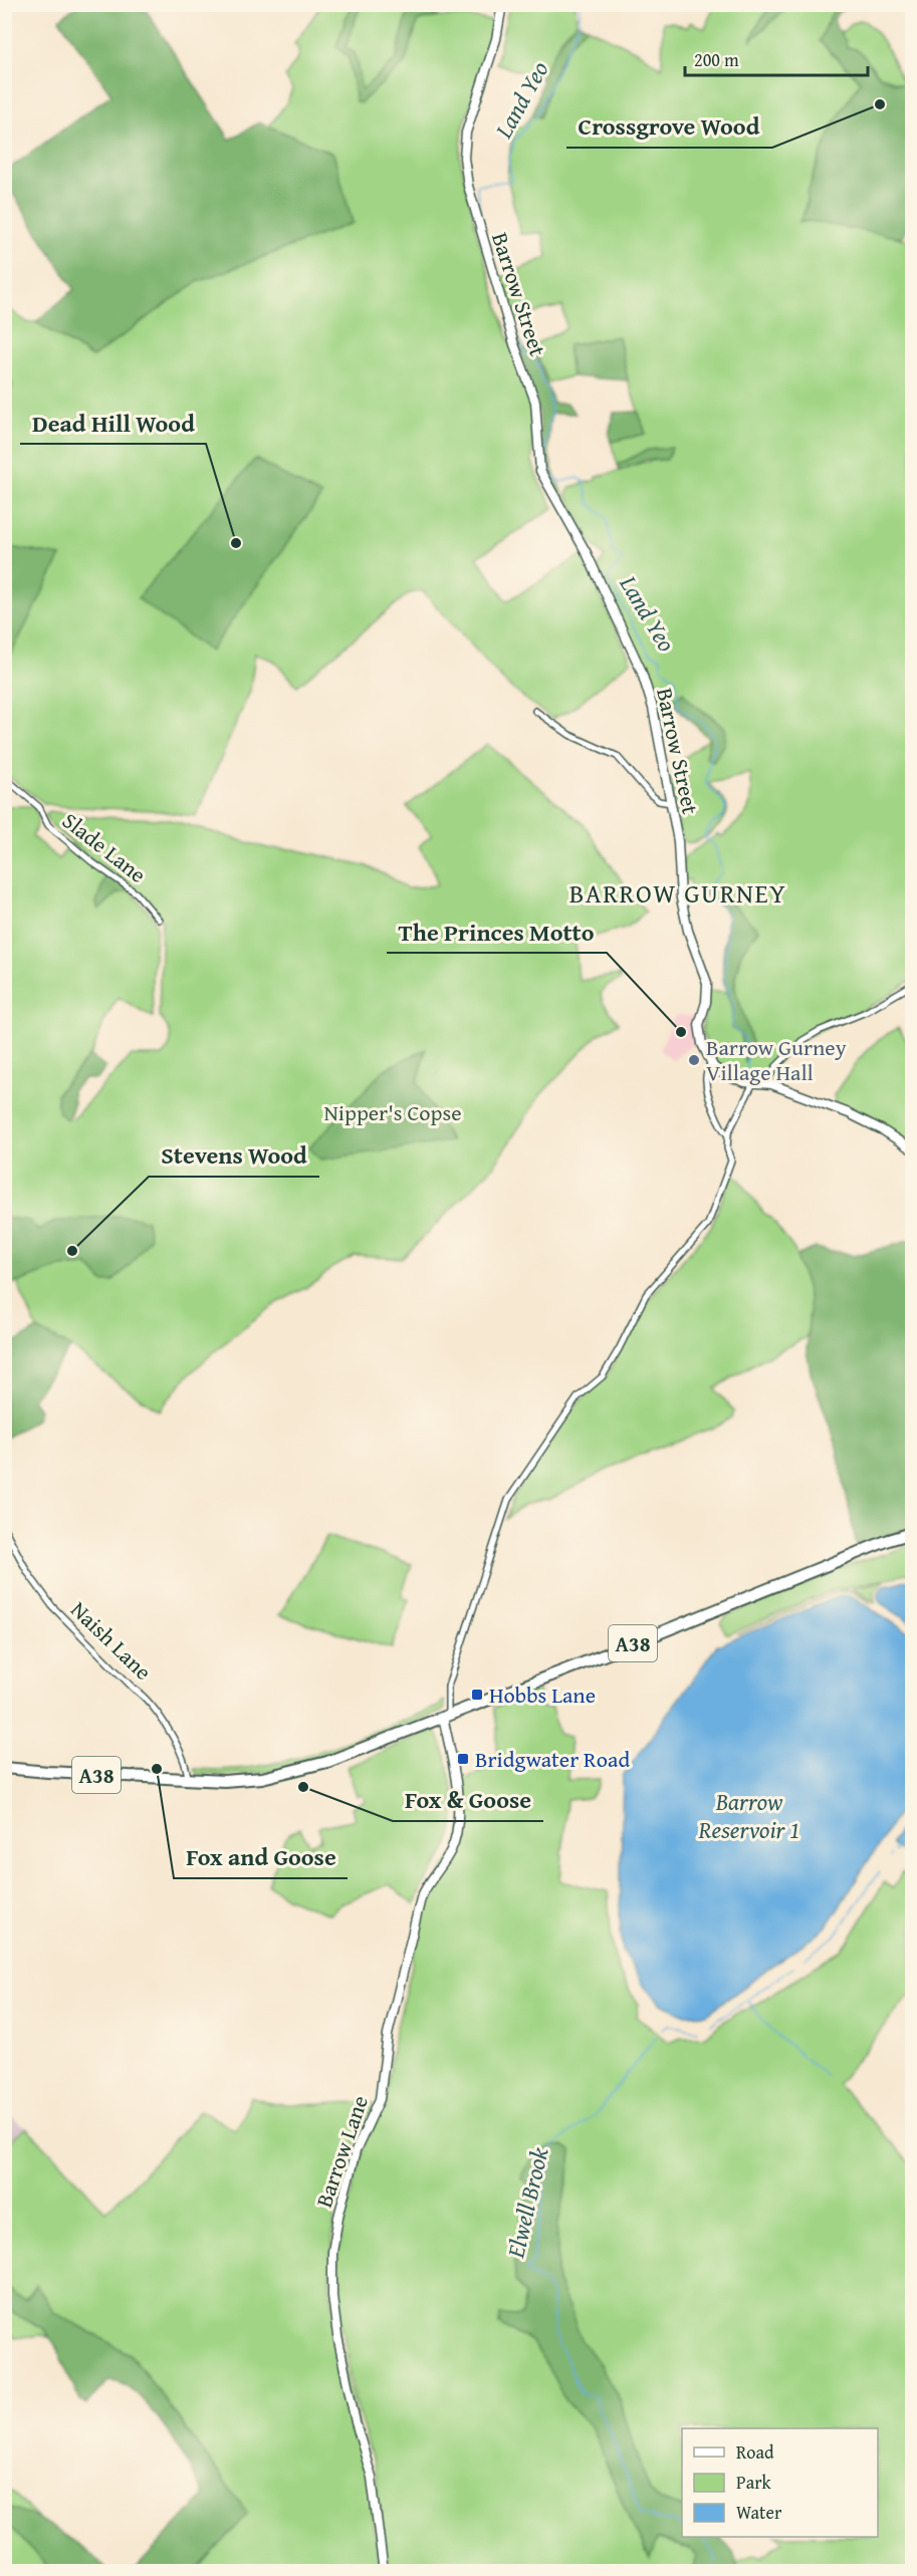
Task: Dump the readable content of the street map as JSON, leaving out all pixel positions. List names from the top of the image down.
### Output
{
  "streets": {
    "highway": ["A38"],
    "main road": ["Barrow Street", "Barrow Lane"],
    "street": ["Slade Lane", "Naish Lane"]
  },
  "crossings": [
    ["Naish Lane", "A38"],
    ["A38", "Barrow Lane"]
  ],
  "districts": ["BARROW GURNEY"],
  "water": ["Land Yeo", "Barrow Reservoir 1", "Elwell Brook"],
  "parks": ["Nipper's Copse"],
  "places": {
    "other": [
      "Crossgrove Wood",
      "Dead Hill Wood",
      "The Princes Motto",
      "Barrow Gurney Village Hall",
      "Stevens Wood",
      "Fox and Goose",
      "Fox & Goose"
    ],
    "transit": ["Hobbs Lane", "Bridgwater Road"]
  },
  "legend": ["Road", "Park", "Water"],
  "scale_bar": "200 m"
}
